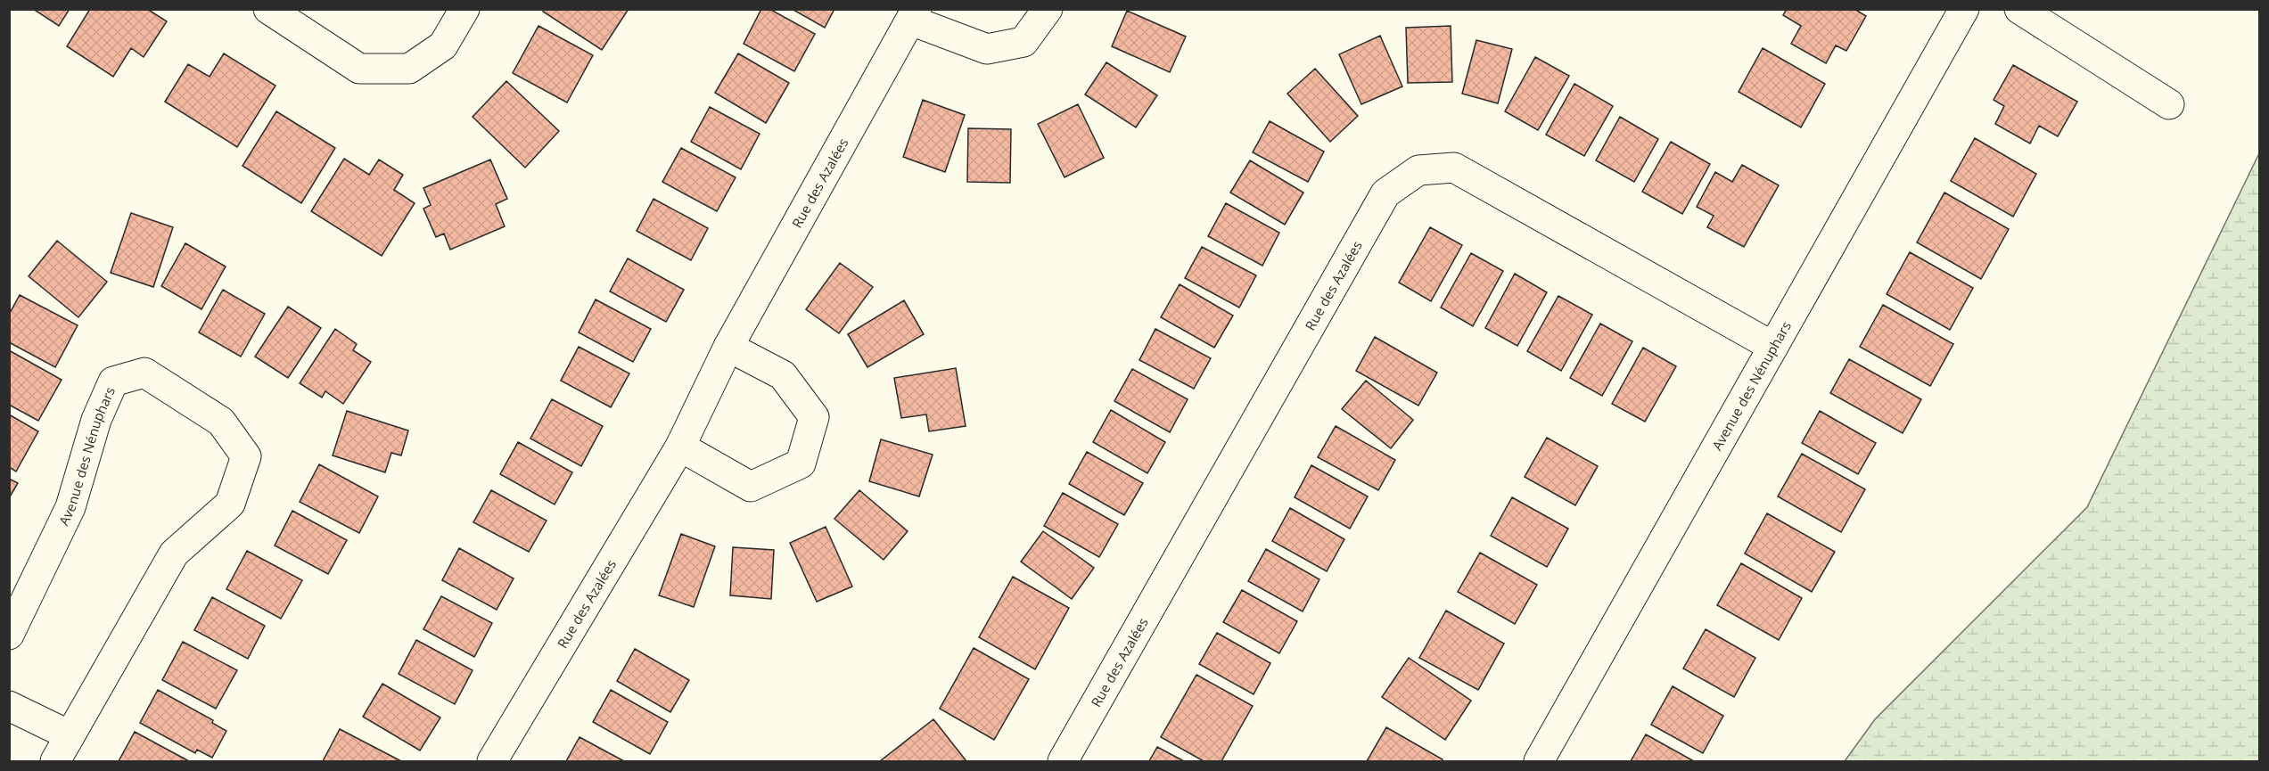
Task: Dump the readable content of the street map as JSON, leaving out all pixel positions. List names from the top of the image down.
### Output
{
  "streets": {
    "street": ["Rue des Azalées", "Avenue des Nénuphars"]
  },
  "crossings": [
    ["Rue des Azalées", "Avenue des Nénuphars"]
  ]
}
